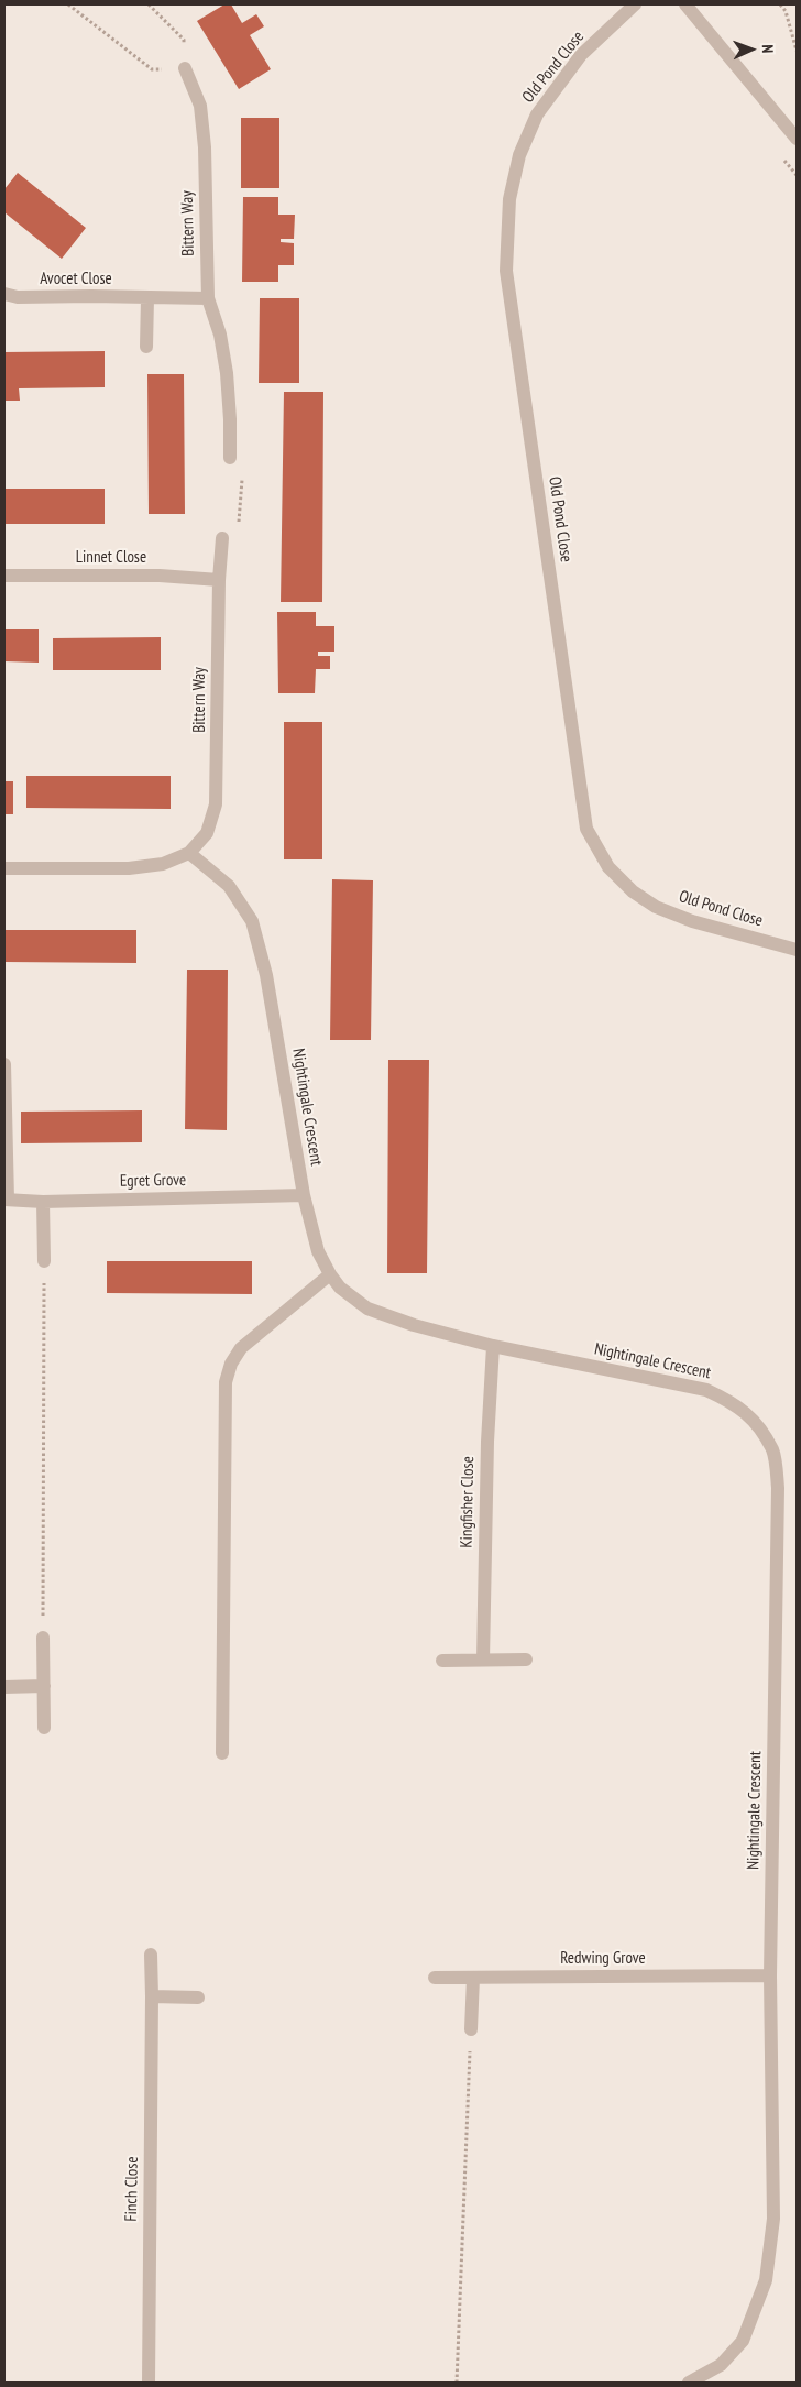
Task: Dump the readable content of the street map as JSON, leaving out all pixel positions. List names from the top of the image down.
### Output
{
  "streets": {
    "street": [
      "Old Pond Close",
      "Bittern Way",
      "Avocet Close",
      "Linnet Close",
      "Nightingale Crescent",
      "Egret Grove",
      "Kingfisher Close",
      "Redwing Grove",
      "Finch Close"
    ]
  },
  "crossings": [
    ["Bittern Way", "Avocet Close"],
    ["Bittern Way", "Linnet Close"],
    ["Bittern Way", "Nightingale Crescent"],
    ["Nightingale Crescent", "Egret Grove"],
    ["Nightingale Crescent", "Kingfisher Close"],
    ["Nightingale Crescent", "Redwing Grove"]
  ],
  "north": "right"
}
